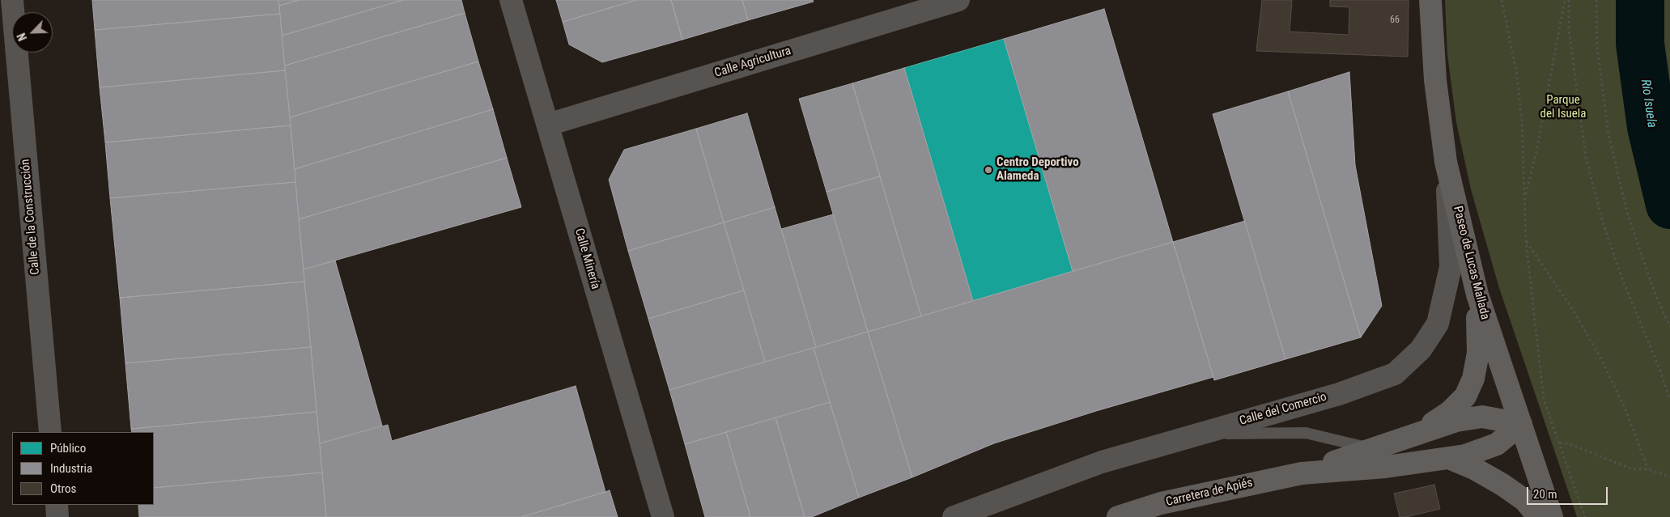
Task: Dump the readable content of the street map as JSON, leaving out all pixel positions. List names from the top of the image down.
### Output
{
  "streets": {
    "street": [
      "Calle Agricultura",
      "Calle de la Construcción",
      "Calle Minería",
      "Paseo de Lucas Mallada",
      "Calle del Comercio",
      "Carretera de Apiés"
    ]
  },
  "crossings": [
    ["Calle Agricultura", "Calle Minería"],
    ["Paseo de Lucas Mallada", "Calle del Comercio"]
  ],
  "water": ["Río Isuela"],
  "parks": ["Parque del Isuela"],
  "places": ["Centro Deportivo Alameda"],
  "house_numbers": ["66"],
  "legend": ["Público", "Industria", "Otros"],
  "scale_bar": "20 m",
  "north": "bottom left"
}
